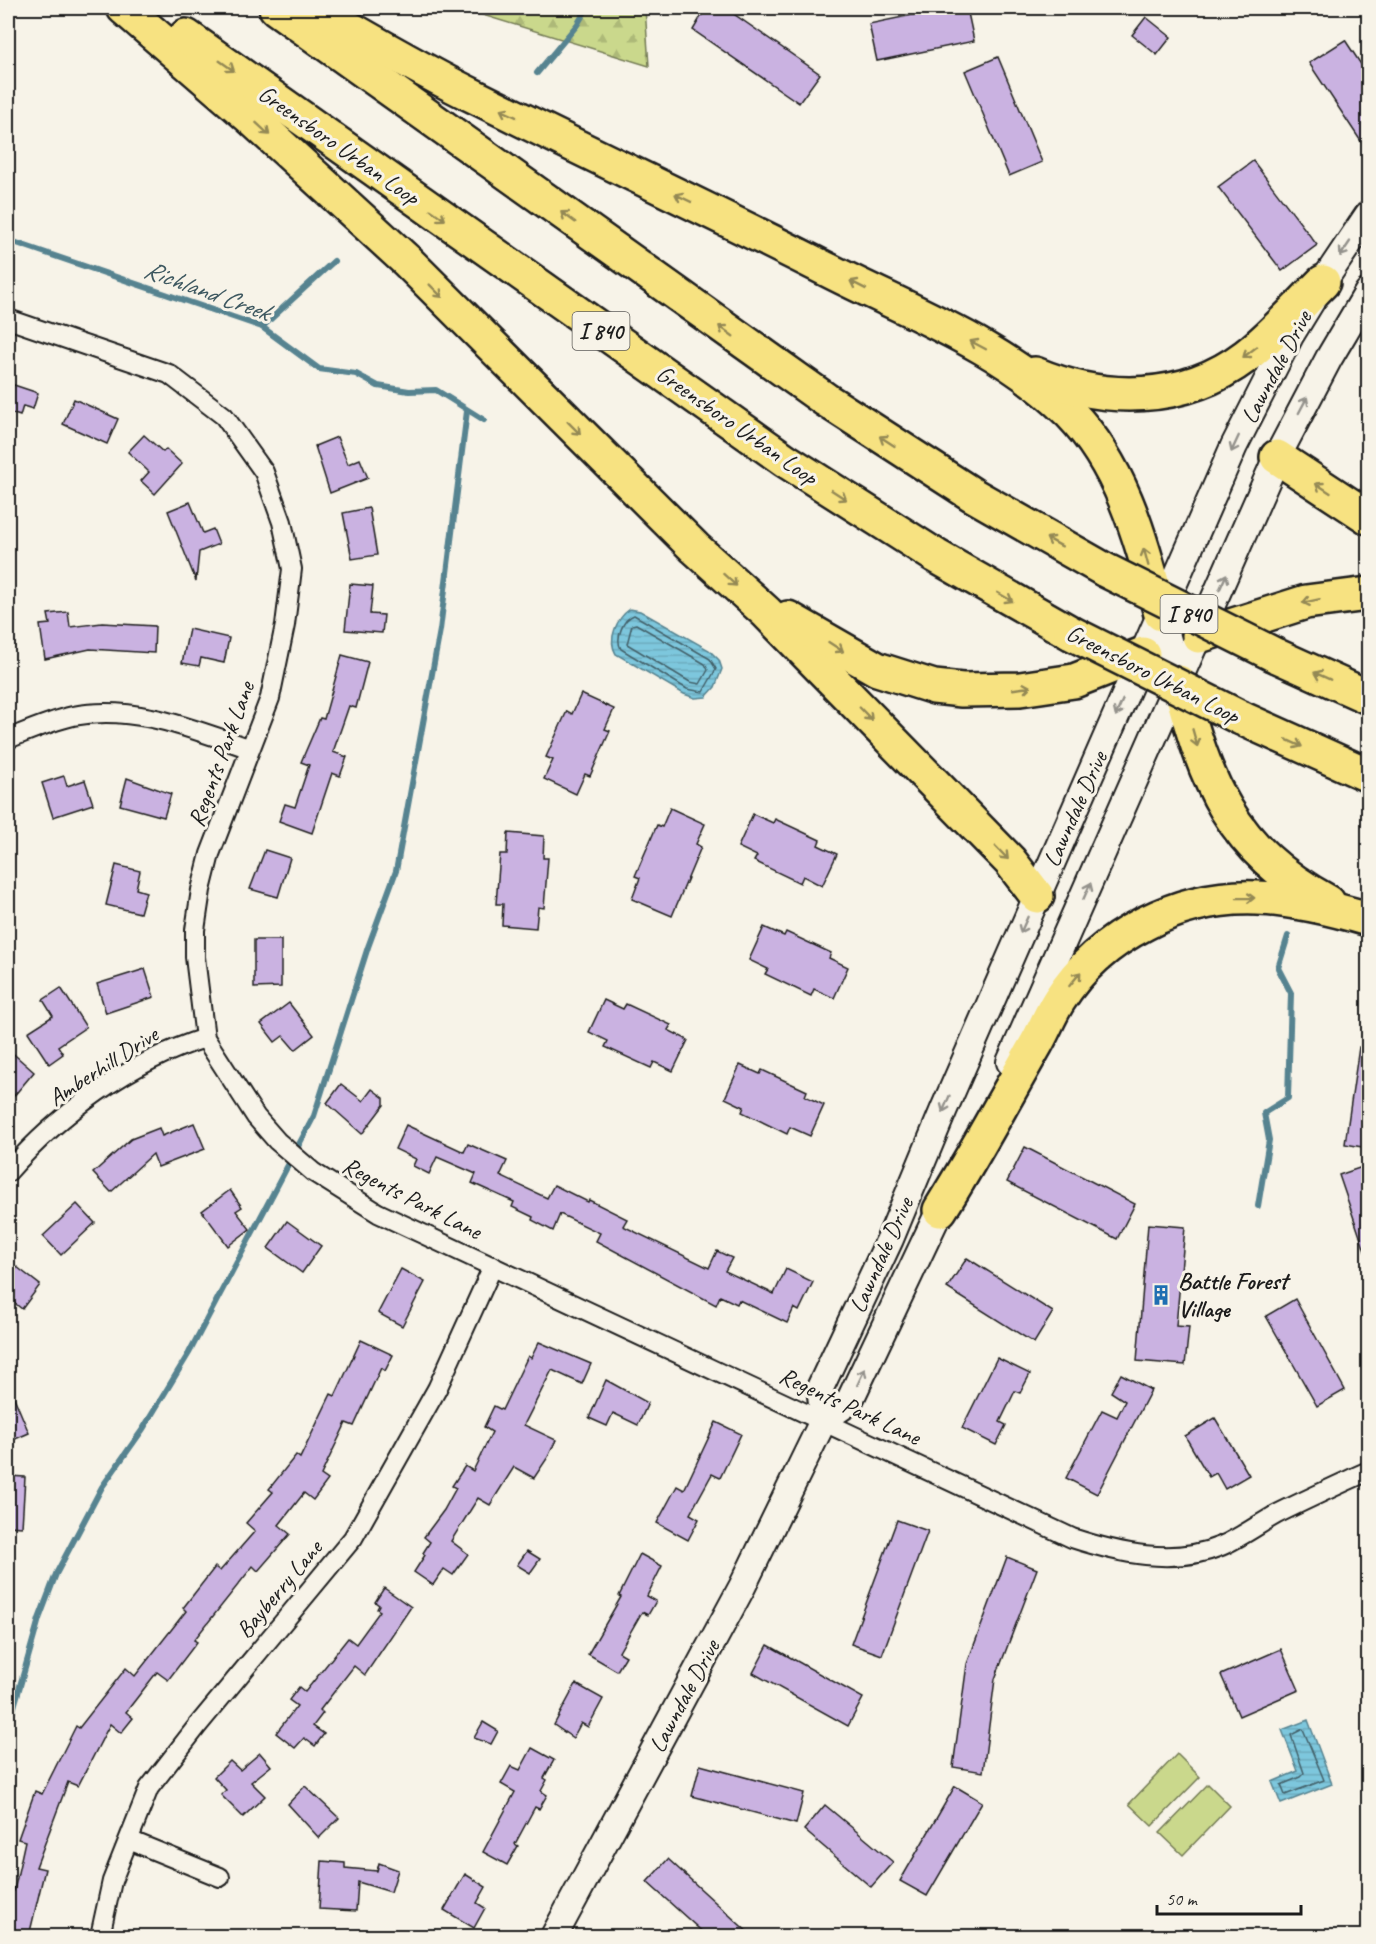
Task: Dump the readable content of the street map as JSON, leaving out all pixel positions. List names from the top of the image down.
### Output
{
  "streets": {
    "highway": ["Greensboro Urban Loop", "I 840"],
    "main road": ["Lawndale Drive"],
    "street": ["Regents Park Lane", "Amberhill Drive", "Bayberry Lane"]
  },
  "crossings": [
    ["Lawndale Drive", "Regents Park Lane"],
    ["Regents Park Lane", "Amberhill Drive"],
    ["Regents Park Lane", "Bayberry Lane"]
  ],
  "water": ["Richland Creek"],
  "places": {
    "building": ["Battle Forest Village"]
  },
  "scale_bar": "50 m"
}
